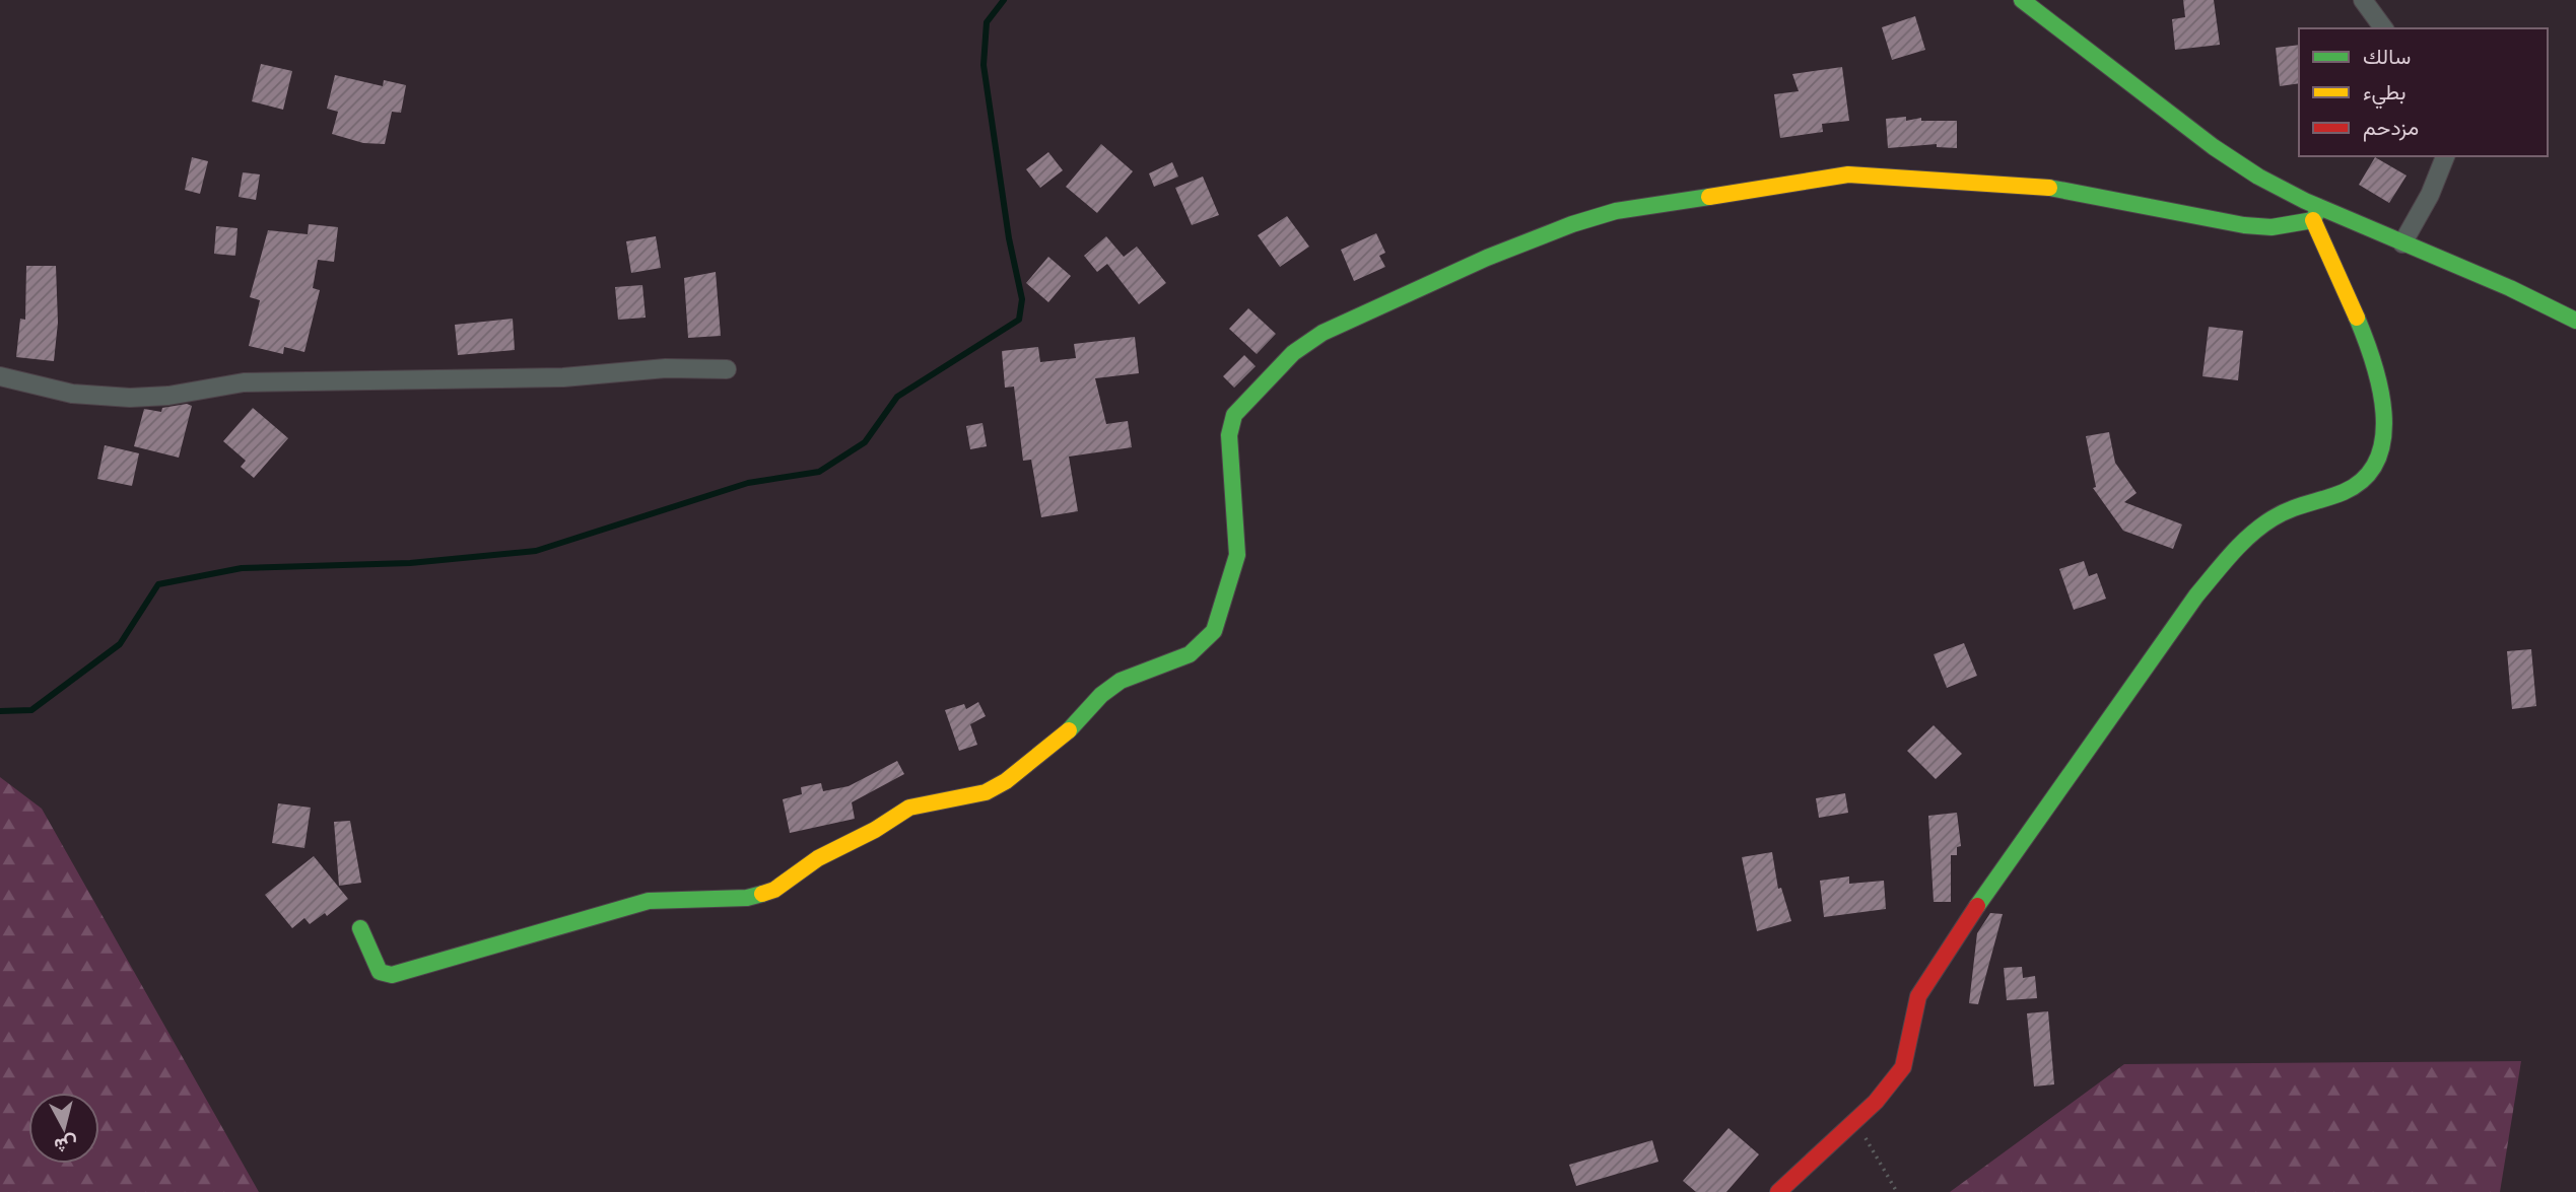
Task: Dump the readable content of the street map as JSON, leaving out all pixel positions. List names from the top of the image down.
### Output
{
  "legend": ["سالك", "بطيء", "مزدحم"],
  "north": "bottom"
}
